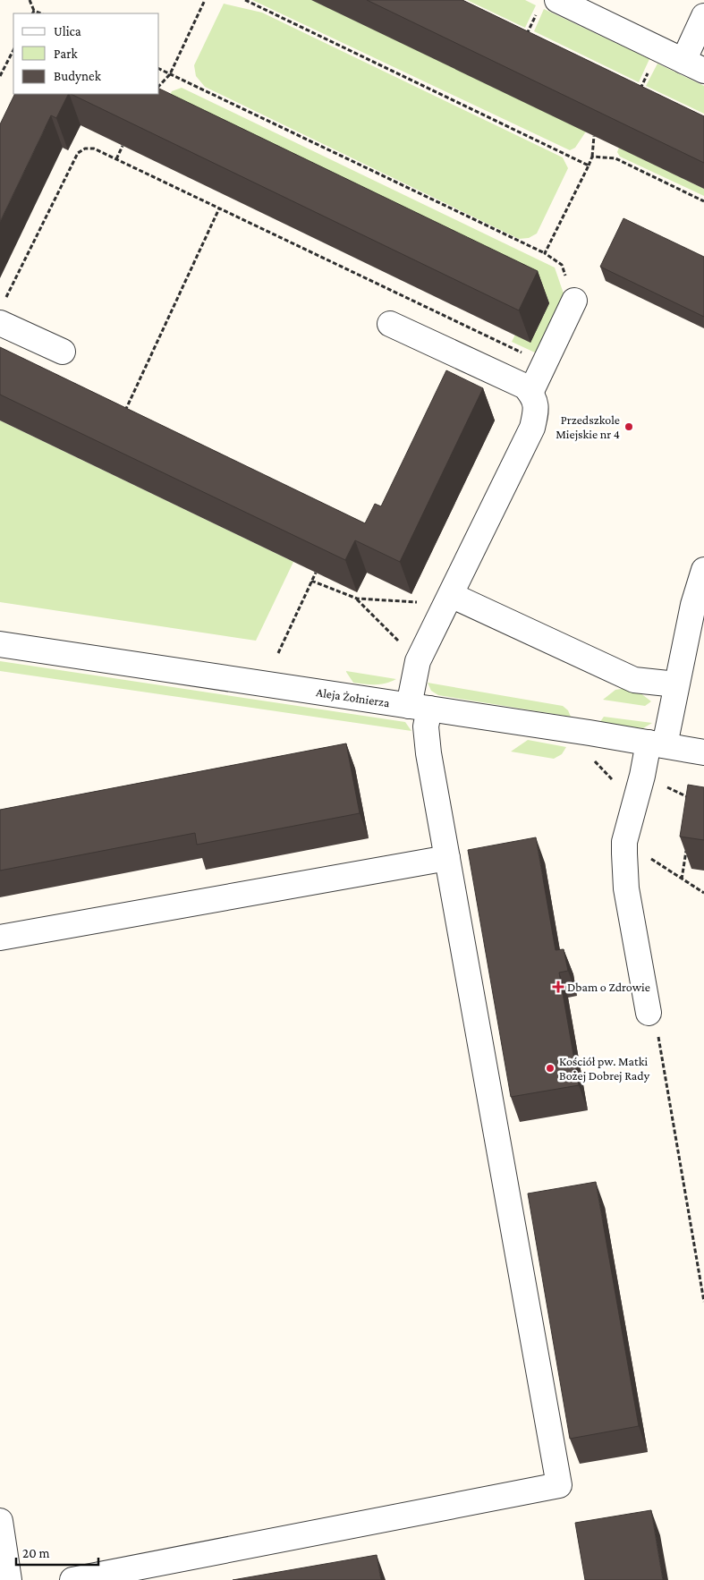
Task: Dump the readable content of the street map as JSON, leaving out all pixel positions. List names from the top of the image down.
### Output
{
  "streets": {
    "street": ["Aleja Żołnierza"]
  },
  "places": {
    "other": ["Przedszkole Miejskie nr 4", "Kościół pw. Matki Bożej Dobrej Rady"],
    "health": ["Dbam o Zdrowie"]
  },
  "legend": ["Ulica", "Park", "Budynek"],
  "scale_bar": "20 m"
}
